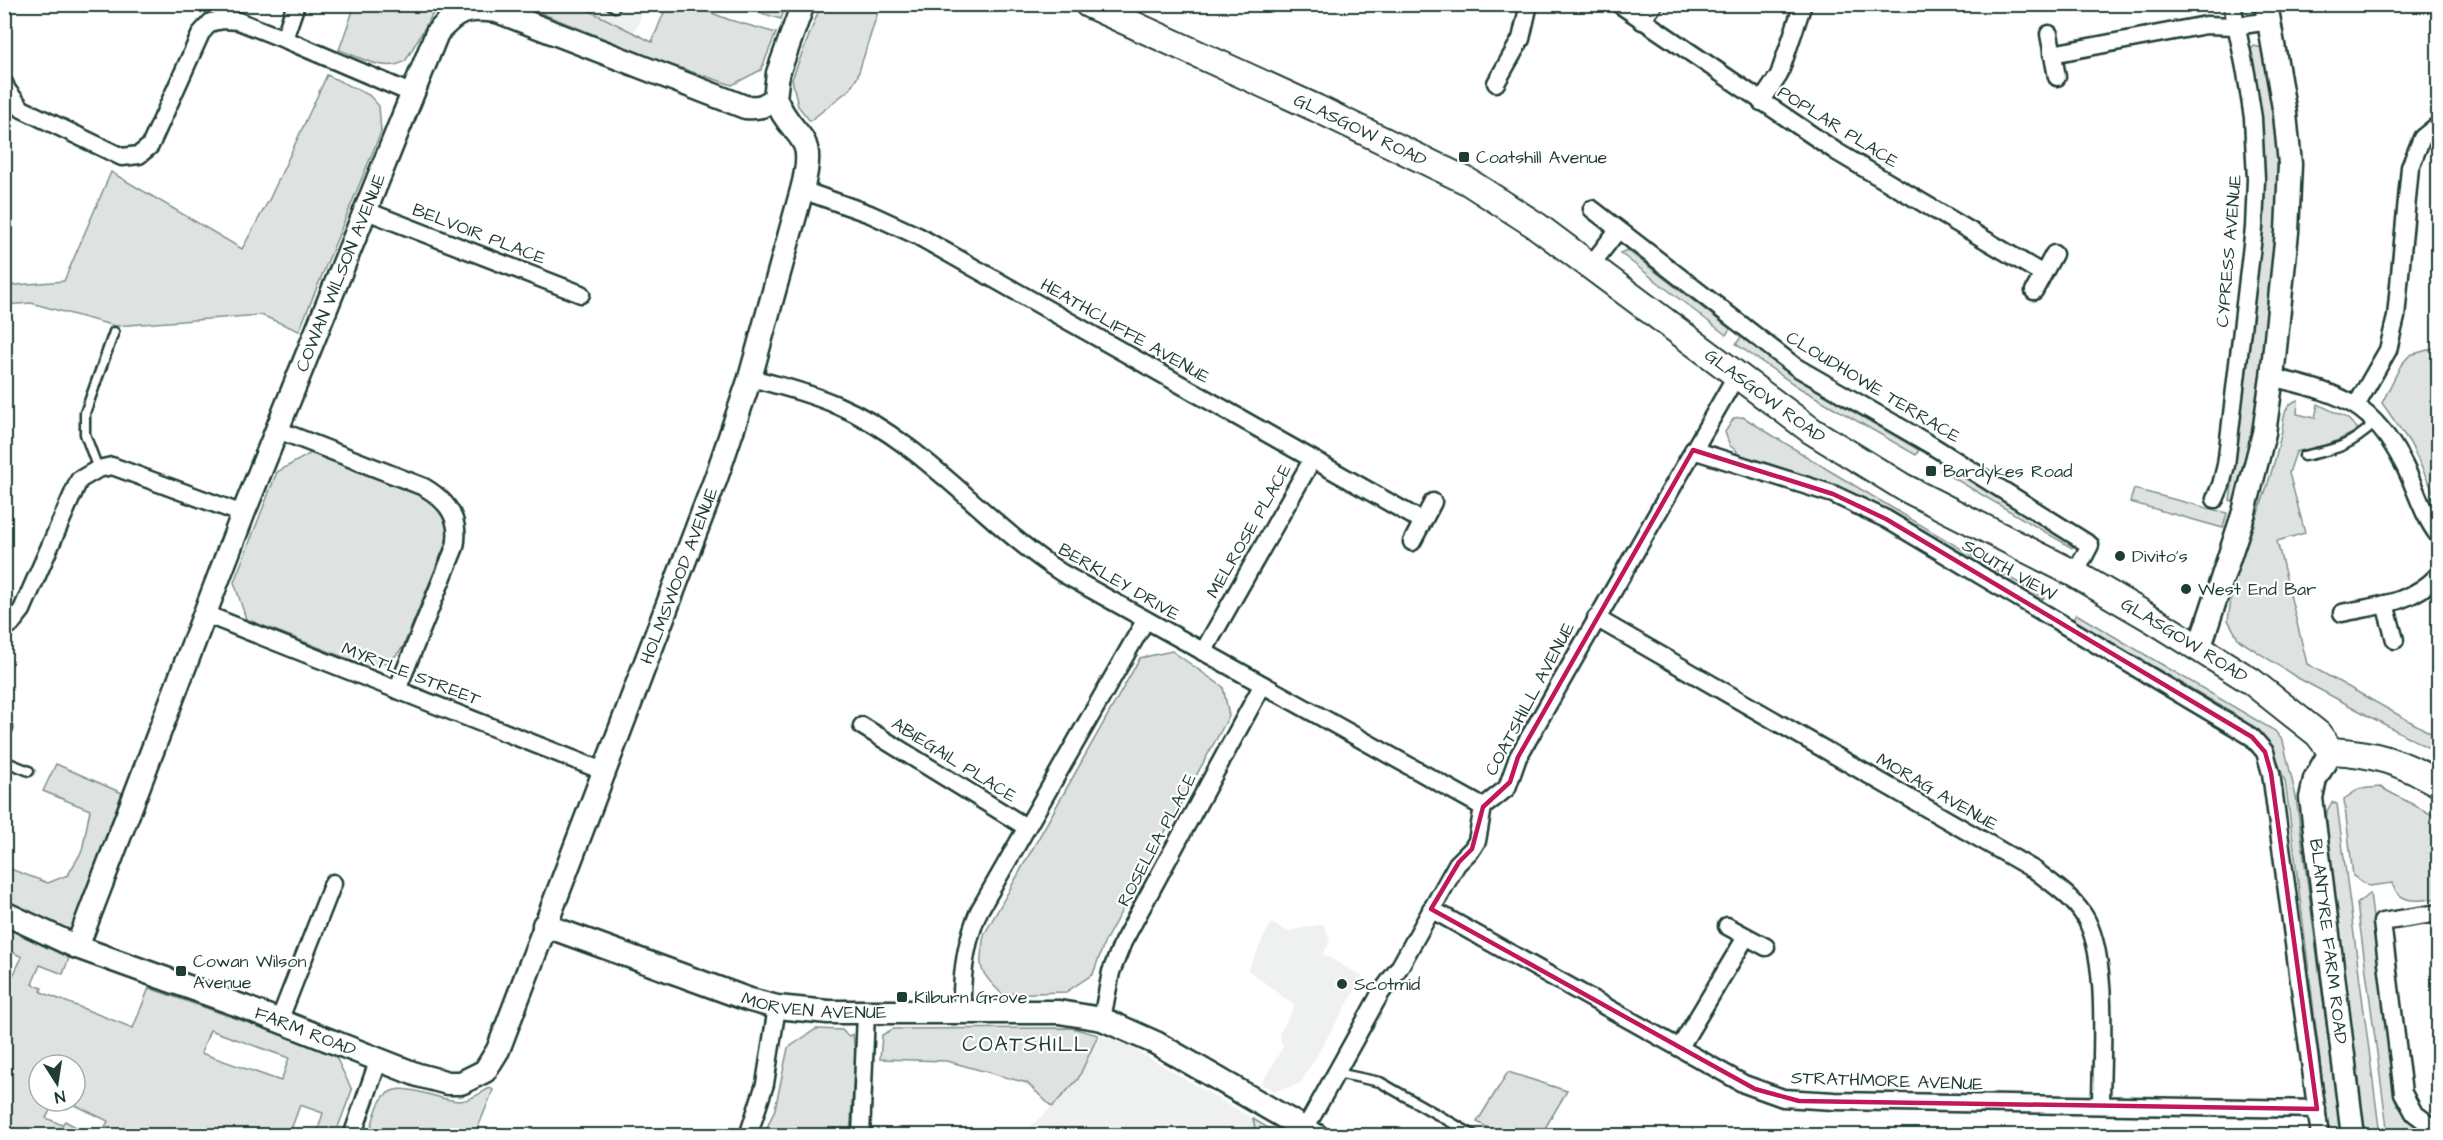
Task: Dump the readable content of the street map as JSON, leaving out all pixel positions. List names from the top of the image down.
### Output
{
  "streets": {
    "main road": ["GLASGOW ROAD"],
    "street": [
      "POPLAR PLACE",
      "BELVOIR PLACE",
      "CYPRESS AVENUE",
      "COWAN WILSON AVENUE",
      "HEATHCLIFFE AVENUE",
      "CLOUDHOWE TERRACE",
      "MELROSE PLACE",
      "SOUTH VIEW",
      "HOLMSWOOD AVENUE",
      "BERKLEY DRIVE",
      "MYRTLE STREET",
      "COATSHILL AVENUE",
      "ABIEGAIL PLACE",
      "MORAG AVENUE",
      "ROSELEA PLACE",
      "BLANTYRE FARM ROAD",
      "MORVEN AVENUE",
      "FARM ROAD",
      "STRATHMORE AVENUE"
    ]
  },
  "crossings": [
    ["GLASGOW ROAD", "CLOUDHOWE TERRACE"],
    ["GLASGOW ROAD", "COATSHILL AVENUE"],
    ["GLASGOW ROAD", "BLANTYRE FARM ROAD"],
    ["BELVOIR PLACE", "COWAN WILSON AVENUE"],
    ["COWAN WILSON AVENUE", "HOLMSWOOD AVENUE"],
    ["COWAN WILSON AVENUE", "MYRTLE STREET"],
    ["COWAN WILSON AVENUE", "FARM ROAD"],
    ["HEATHCLIFFE AVENUE", "MELROSE PLACE"],
    ["HEATHCLIFFE AVENUE", "HOLMSWOOD AVENUE"],
    ["MELROSE PLACE", "BERKLEY DRIVE"],
    ["SOUTH VIEW", "COATSHILL AVENUE"],
    ["SOUTH VIEW", "STRATHMORE AVENUE"],
    ["HOLMSWOOD AVENUE", "BERKLEY DRIVE"],
    ["HOLMSWOOD AVENUE", "MYRTLE STREET"],
    ["HOLMSWOOD AVENUE", "MORVEN AVENUE"],
    ["HOLMSWOOD AVENUE", "FARM ROAD"],
    ["BERKLEY DRIVE", "COATSHILL AVENUE"],
    ["BERKLEY DRIVE", "ROSELEA PLACE"],
    ["COATSHILL AVENUE", "MORAG AVENUE"],
    ["MORAG AVENUE", "STRATHMORE AVENUE"],
    ["ROSELEA PLACE", "MORVEN AVENUE"]
  ],
  "districts": ["COATSHILL"],
  "places": {
    "transit": [
      "Coatshill Avenue",
      "Bardykes Road",
      "Cowan Wilson Avenue",
      "Kilburn Grove"
    ],
    "other": ["Divito's", "West End Bar", "Scotmid"]
  },
  "north": "bottom"
}
